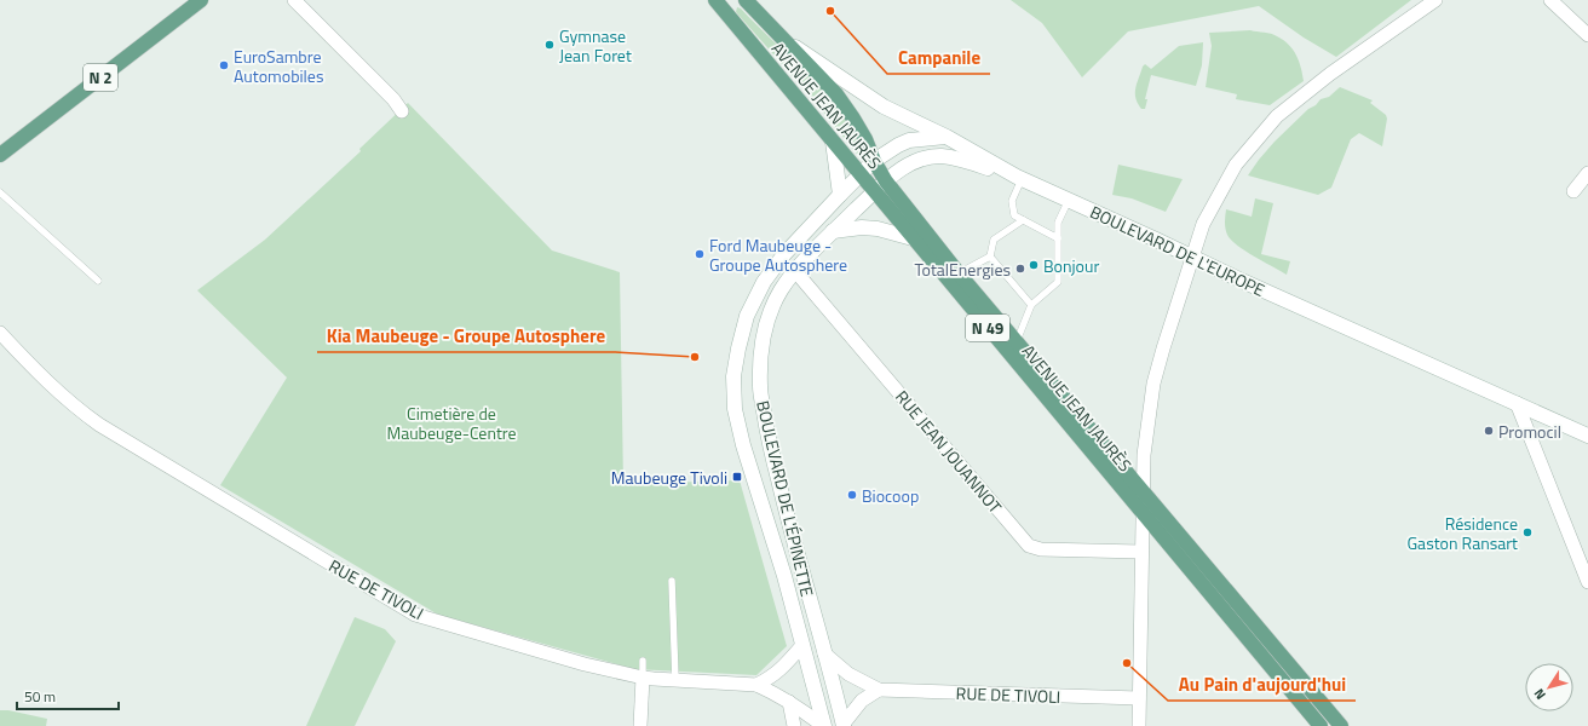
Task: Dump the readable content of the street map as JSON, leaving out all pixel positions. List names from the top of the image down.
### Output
{
  "streets": {
    "main road": ["N 2", "AVENUE JEAN JAURÈS", "N 49"],
    "street": [
      "BOULEVARD DE L'EUROPE",
      "RUE JEAN JOUANNOT",
      "BOULEVARD DE L'ÉPINETTE",
      "RUE DE TIVOLI"
    ]
  },
  "crossings": [
    ["AVENUE JEAN JAURÈS", "BOULEVARD DE L'EUROPE"],
    ["AVENUE JEAN JAURÈS", "BOULEVARD DE L'ÉPINETTE"],
    ["BOULEVARD DE L'EUROPE", "BOULEVARD DE L'ÉPINETTE"],
    ["RUE JEAN JOUANNOT", "BOULEVARD DE L'ÉPINETTE"],
    ["BOULEVARD DE L'ÉPINETTE", "RUE DE TIVOLI"]
  ],
  "parks": ["Cimetière de Maubeuge-Centre"],
  "places": {
    "other": [
      "Campanile",
      "Gymnase Jean Foret",
      "EuroSambre Automobiles",
      "Ford Maubeuge - Groupe Autosphere",
      "Bonjour",
      "TotalEnergies",
      "Kia Maubeuge - Groupe Autosphere",
      "Promocil",
      "Biocoop",
      "Résidence Gaston Ransart",
      "Au Pain d'aujourd'hui"
    ],
    "transit": ["Maubeuge Tivoli"]
  },
  "scale_bar": "50 m",
  "north": "bottom left"
}
